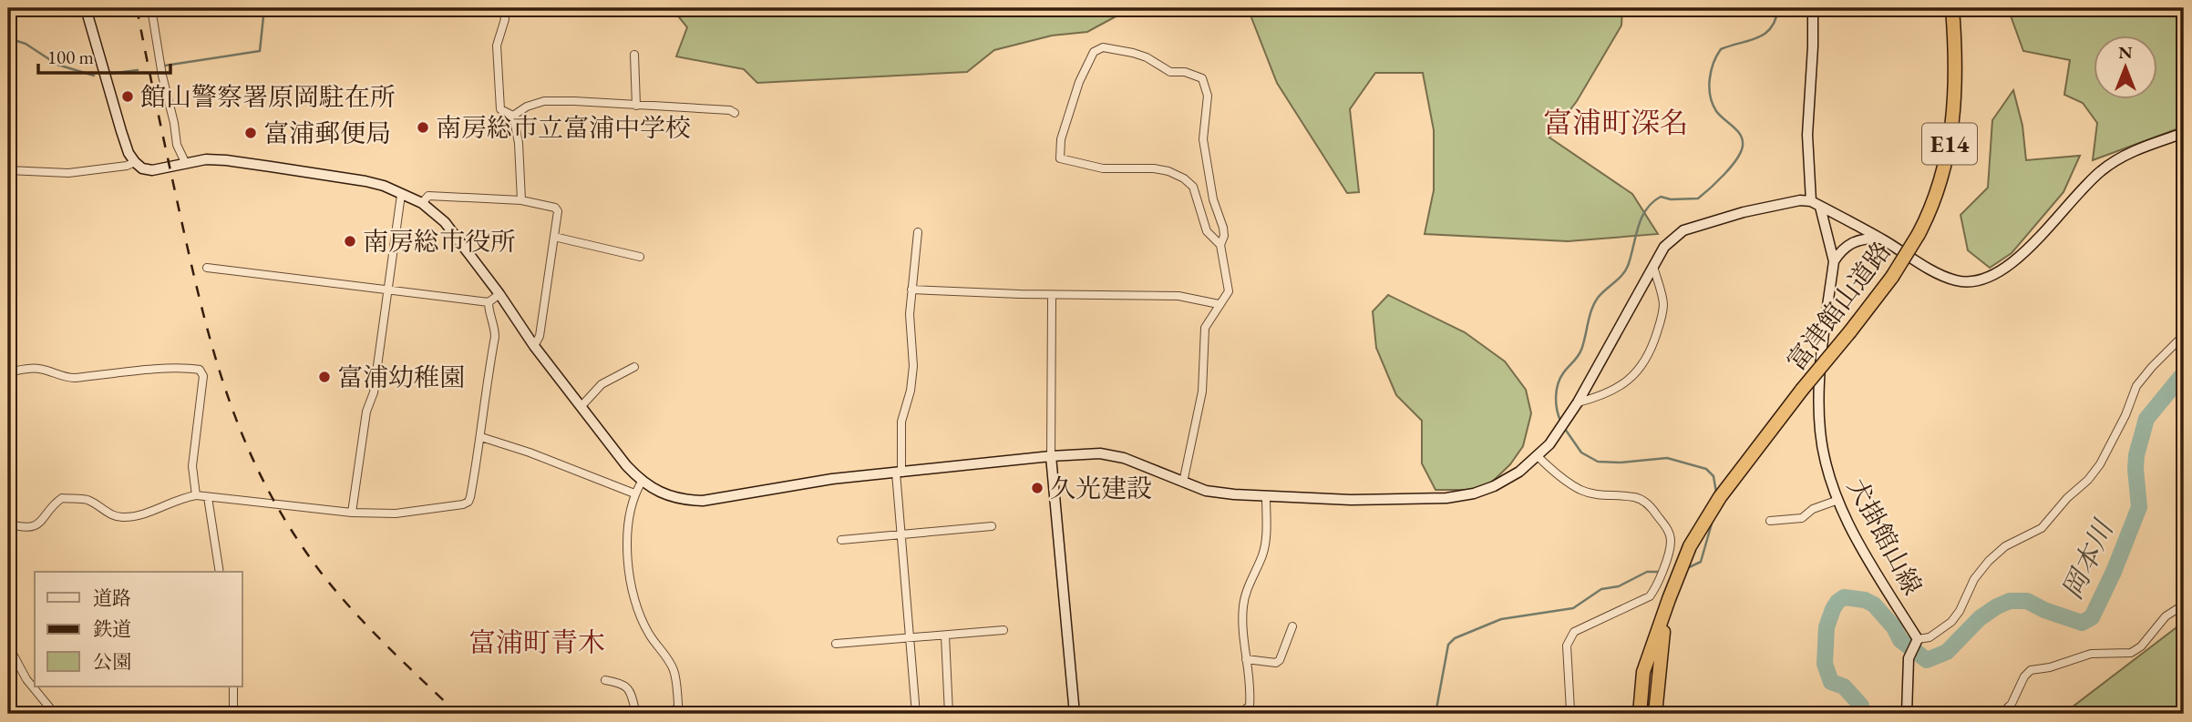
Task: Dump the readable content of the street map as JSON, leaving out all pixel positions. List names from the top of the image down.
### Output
{
  "streets": {
    "highway": ["E14", "富津館山道路"],
    "street": ["犬掛館山線"]
  },
  "districts": ["富浦町深名", "富浦町青木"],
  "water": ["岡本川"],
  "places": [
    "館山警察署原岡駐在所",
    "南房総市立富浦中学校",
    "富浦郵便局",
    "南房総市役所",
    "富浦幼稚園",
    "久光建設"
  ],
  "legend": ["道路", "鉄道", "公園"],
  "scale_bar": "100 m",
  "north": "top"
}
